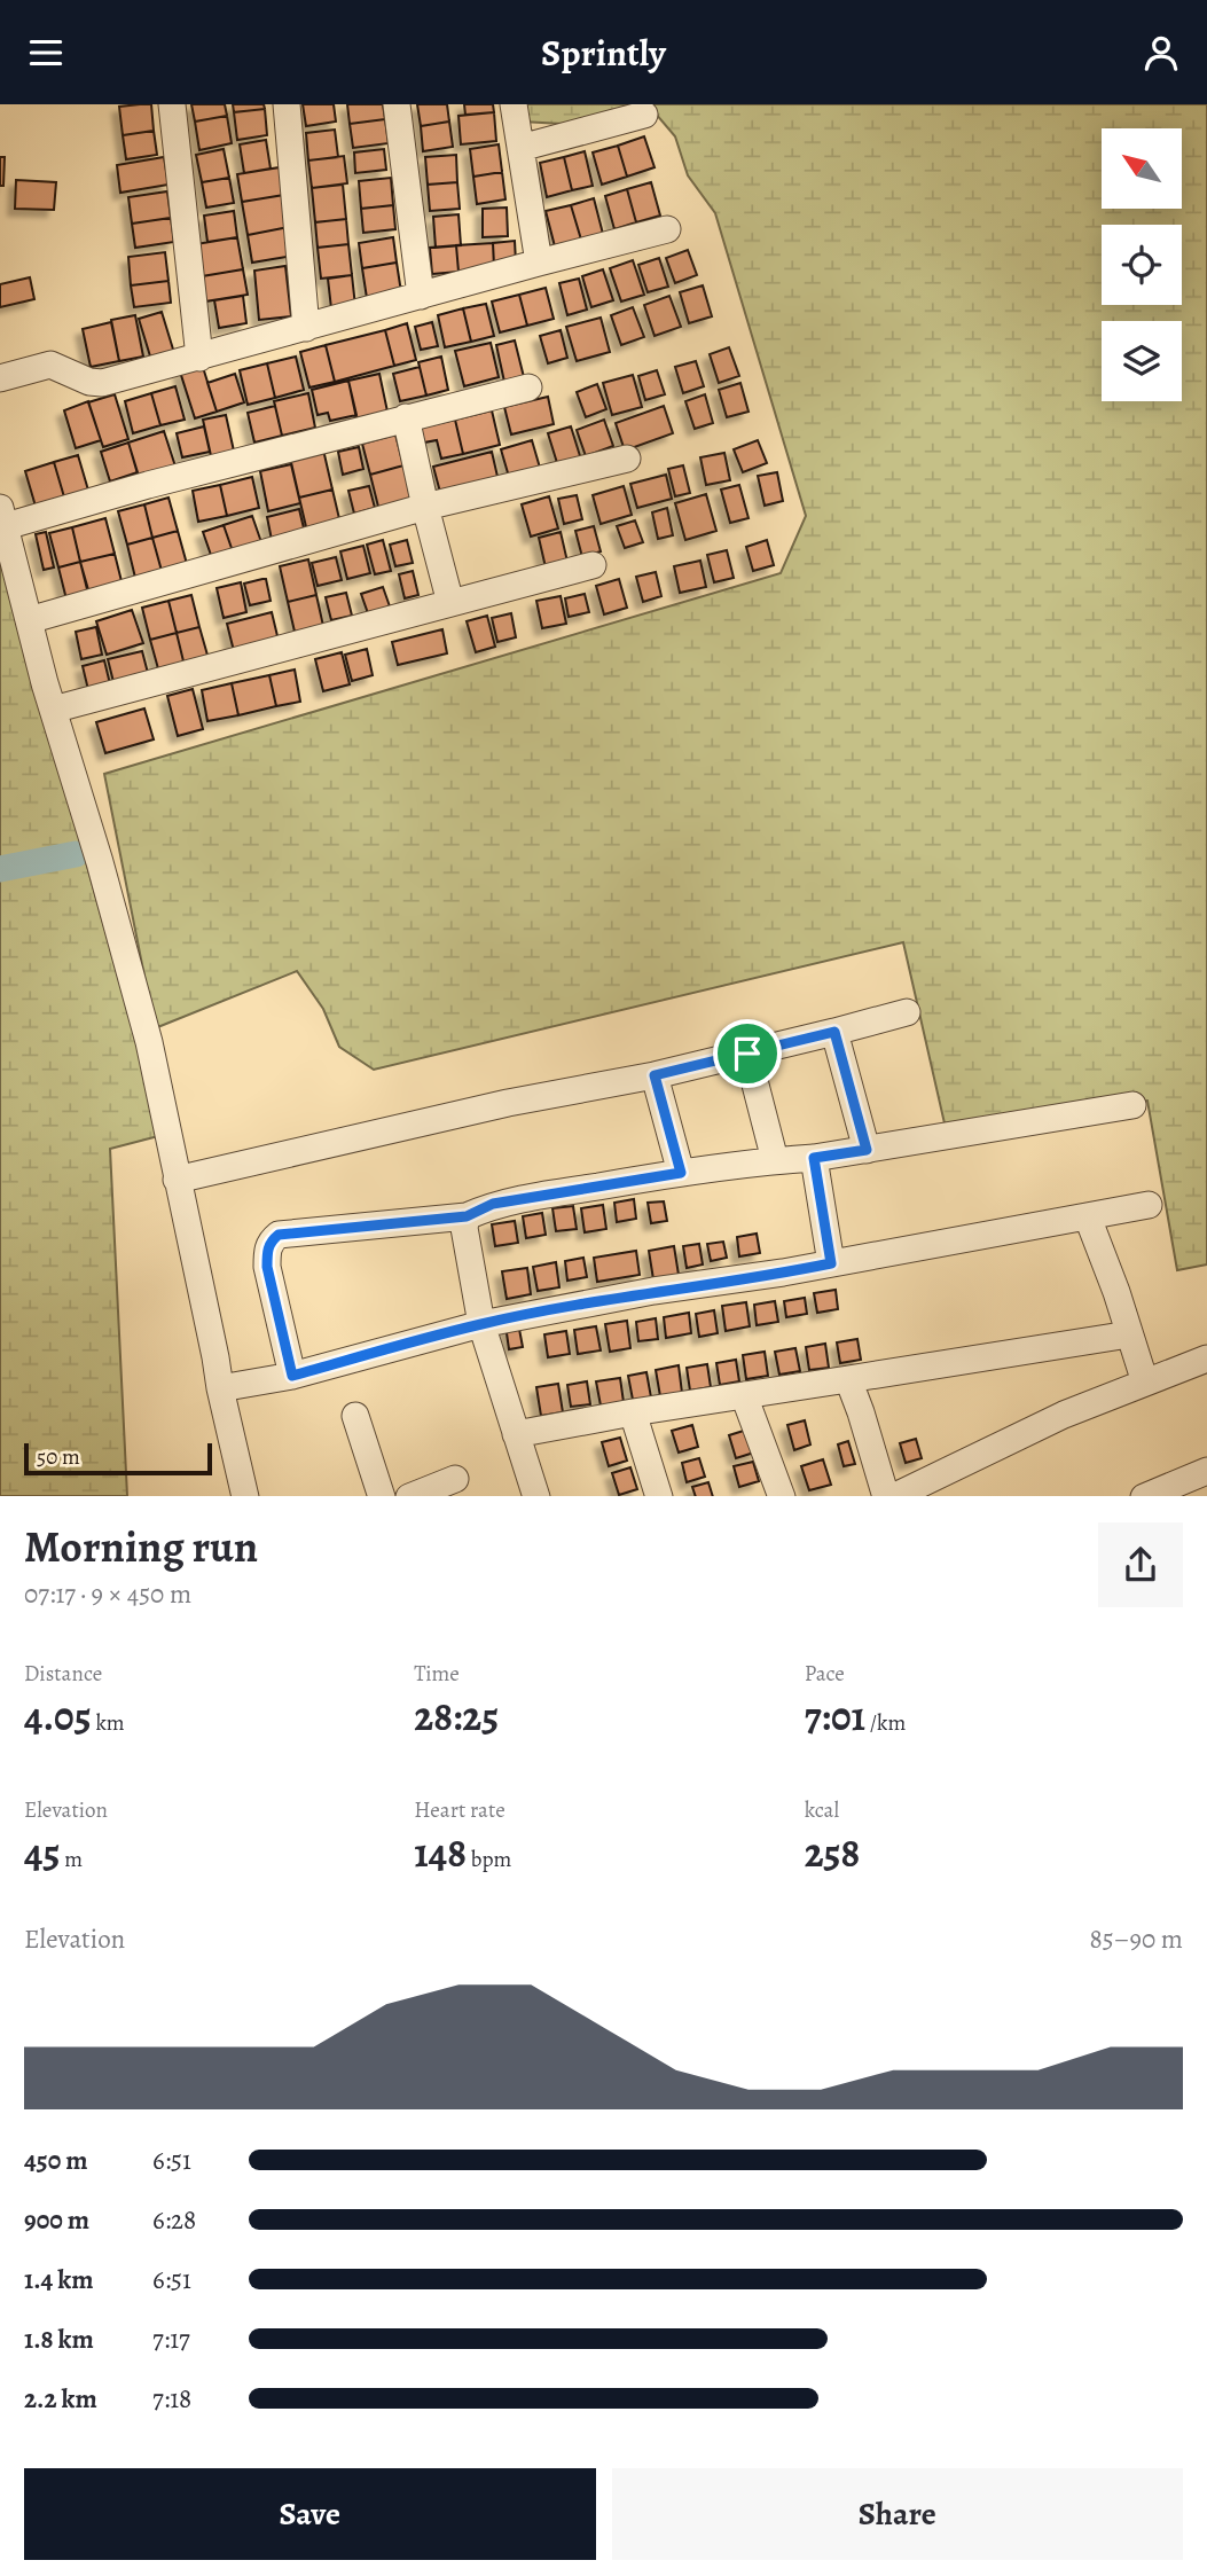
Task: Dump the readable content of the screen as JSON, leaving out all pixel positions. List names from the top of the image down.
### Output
{
  "scale_bar": "50 m",
  "north": "top left",
  "page": {
    "header": "Sprintly",
    "scale": "50 m",
    "heading": ["Morning run", "07:17 · 9 × 450 m"],
    "stats": [
      ["Distance", "4.05 km"],
      ["Time", "28:25"],
      ["Pace", "7:01 /km"],
      ["Elevation", "45 m"],
      ["Heart rate", "148 bpm"],
      ["kcal", "258"]
    ],
    "chart": ["Elevation", "85–90 m"],
    "list": [
      {
        "name": "450 m",
        "note": "6:51"
      },
      {
        "name": "900 m",
        "note": "6:28"
      },
      {
        "name": "1.4 km",
        "note": "6:51"
      },
      {
        "name": "1.8 km",
        "note": "7:17"
      },
      {
        "name": "2.2 km",
        "note": "7:18"
      }
    ],
    "buttons": ["Save", "Share"]
  }
}
